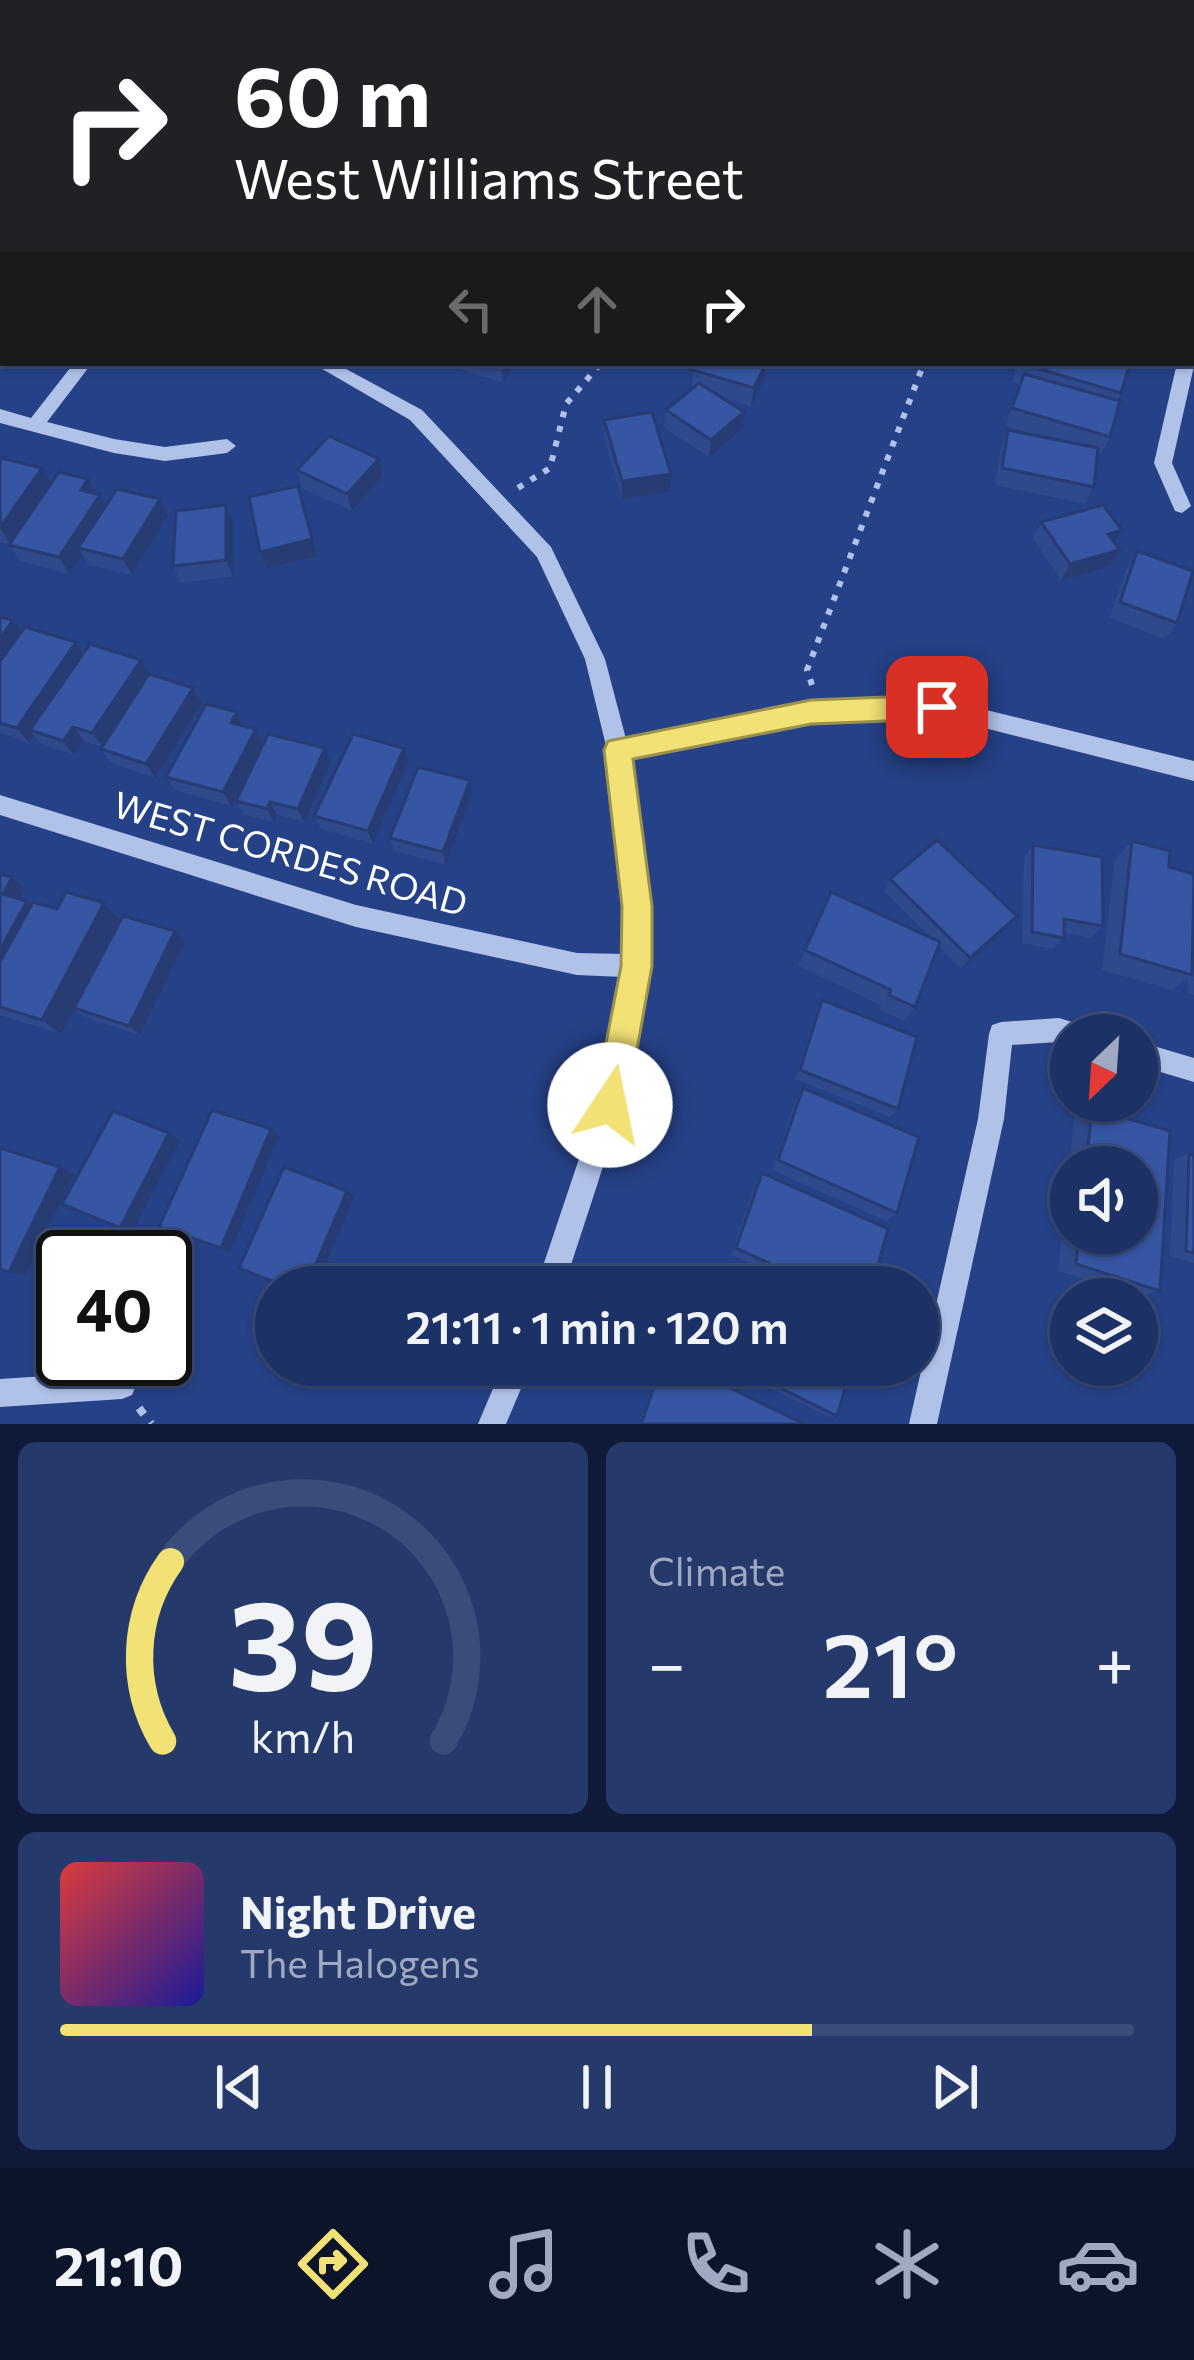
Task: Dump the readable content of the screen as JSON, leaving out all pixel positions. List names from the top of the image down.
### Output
{
  "streets": {
    "street": ["WEST CORDES ROAD"]
  },
  "north": "bottom left",
  "page": {
    "turn": ["60 m", "West Williams Street"],
    "limit": "40",
    "trip": "21:11 · 1 min · 120 m",
    "tile": "Climate",
    "heat": ["−", "21°", "+"],
    "song": ["Night Drive", "The Halogens"],
    "tabs": "21:10",
    "gauge": ["39", "km/h"]
  }
}
